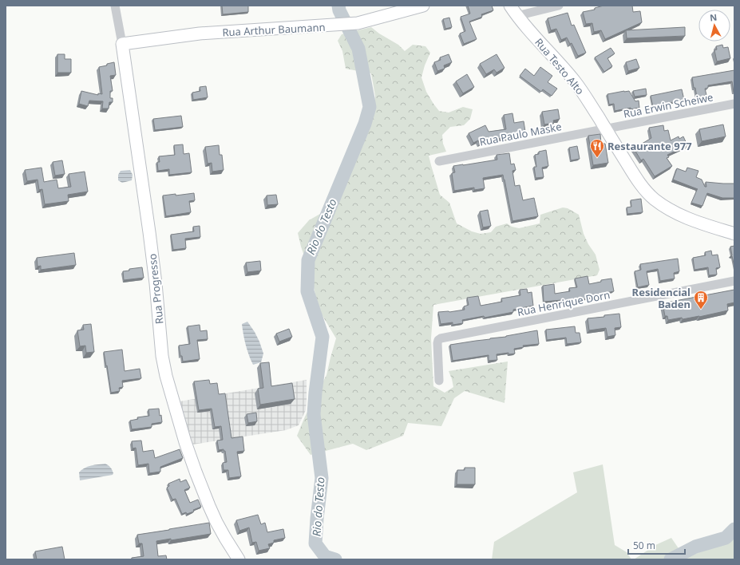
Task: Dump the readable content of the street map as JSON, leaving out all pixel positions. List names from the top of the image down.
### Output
{
  "streets": {
    "street": [
      "Rua Arthur Baumann",
      "Rua Testo Alto",
      "Rua Erwin Scheiwe",
      "Rua Paulo Maske",
      "Rua Progresso",
      "Rua Henrique Dorn"
    ]
  },
  "crossings": [
    ["Rua Arthur Baumann", "Rua Progresso"],
    ["Rua Testo Alto", "Rua Erwin Scheiwe"],
    ["Rua Testo Alto", "Rua Paulo Maske"],
    ["Rua Erwin Scheiwe", "Rua Paulo Maske"]
  ],
  "water": ["Rio do Testo"],
  "places": {
    "restaurant": ["Restaurante 977"],
    "building": ["Residencial Baden"]
  },
  "scale_bar": "50 m",
  "north": "top"
}
